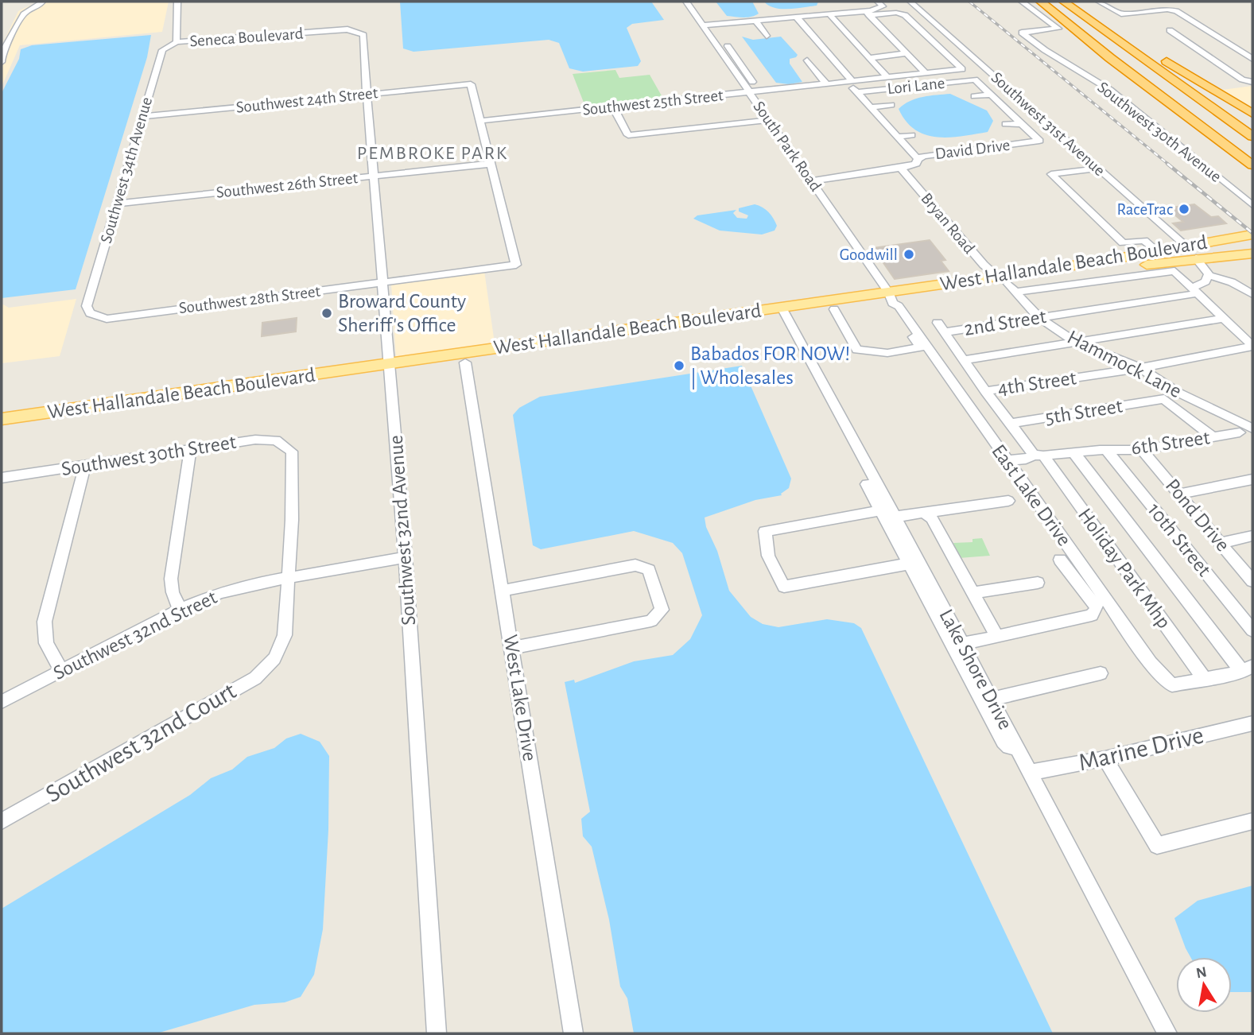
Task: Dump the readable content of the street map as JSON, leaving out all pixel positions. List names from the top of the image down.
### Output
{
  "streets": {
    "main road": ["West Hallandale Beach Boulevard"],
    "street": [
      "Seneca Boulevard",
      "Lori Lane",
      "Southwest 24th Street",
      "Southwest 25th Street",
      "Southwest 31st Avenue",
      "Southwest 30th Avenue",
      "South Park Road",
      "David Drive",
      "Southwest 34th Avenue",
      "Southwest 26th Street",
      "Bryan Road",
      "Southwest 28th Street",
      "2nd Street",
      "Hammock Lane",
      "4th Street",
      "5th Street",
      "6th Street",
      "Southwest 30th Street",
      "East Lake Drive",
      "Pond Drive",
      "Southwest 32nd Avenue",
      "10th Street",
      "Holiday Park Mhp",
      "Southwest 32nd Street",
      "Lake Shore Drive",
      "West Lake Drive",
      "Southwest 32nd Court",
      "Marine Drive"
    ]
  },
  "crossings": [
    ["Seneca Boulevard", "Southwest 34th Avenue"],
    ["Seneca Boulevard", "Southwest 32nd Avenue"],
    ["Southwest 24th Street", "Southwest 25th Street"],
    ["Southwest 24th Street", "Southwest 34th Avenue"],
    ["Southwest 24th Street", "Southwest 32nd Avenue"],
    ["Southwest 25th Street", "South Park Road"],
    ["Southwest 31st Avenue", "West Hallandale Beach Boulevard"],
    ["South Park Road", "David Drive"],
    ["South Park Road", "West Hallandale Beach Boulevard"],
    ["South Park Road", "East Lake Drive"],
    ["David Drive", "Bryan Road"],
    ["Southwest 34th Avenue", "Southwest 26th Street"],
    ["Southwest 34th Avenue", "Southwest 28th Street"],
    ["Southwest 26th Street", "Southwest 28th Street"],
    ["Southwest 26th Street", "Southwest 32nd Avenue"],
    ["Bryan Road", "West Hallandale Beach Boulevard"],
    ["West Hallandale Beach Boulevard", "Hammock Lane"],
    ["West Hallandale Beach Boulevard", "East Lake Drive"],
    ["West Hallandale Beach Boulevard", "Southwest 32nd Avenue"],
    ["West Hallandale Beach Boulevard", "Lake Shore Drive"],
    ["West Hallandale Beach Boulevard", "West Lake Drive"],
    ["Southwest 28th Street", "Southwest 32nd Avenue"],
    ["2nd Street", "Hammock Lane"],
    ["2nd Street", "Holiday Park Mhp"],
    ["Hammock Lane", "4th Street"],
    ["4th Street", "Holiday Park Mhp"],
    ["5th Street", "6th Street"],
    ["5th Street", "Holiday Park Mhp"],
    ["6th Street", "Pond Drive"],
    ["6th Street", "10th Street"],
    ["6th Street", "Holiday Park Mhp"],
    ["Southwest 30th Street", "Southwest 32nd Street"],
    ["Southwest 30th Street", "Southwest 32nd Court"],
    ["East Lake Drive", "Holiday Park Mhp"],
    ["Southwest 32nd Avenue", "Southwest 32nd Street"],
    ["Southwest 32nd Street", "Southwest 32nd Court"],
    ["Lake Shore Drive", "Marine Drive"]
  ],
  "districts": ["PEMBROKE PARK"],
  "places": [
    "RaceTrac",
    "Goodwill",
    "Broward County Sheriff's Office",
    "Babados FOR NOW! | Wholesales"
  ],
  "north": "top"
}
